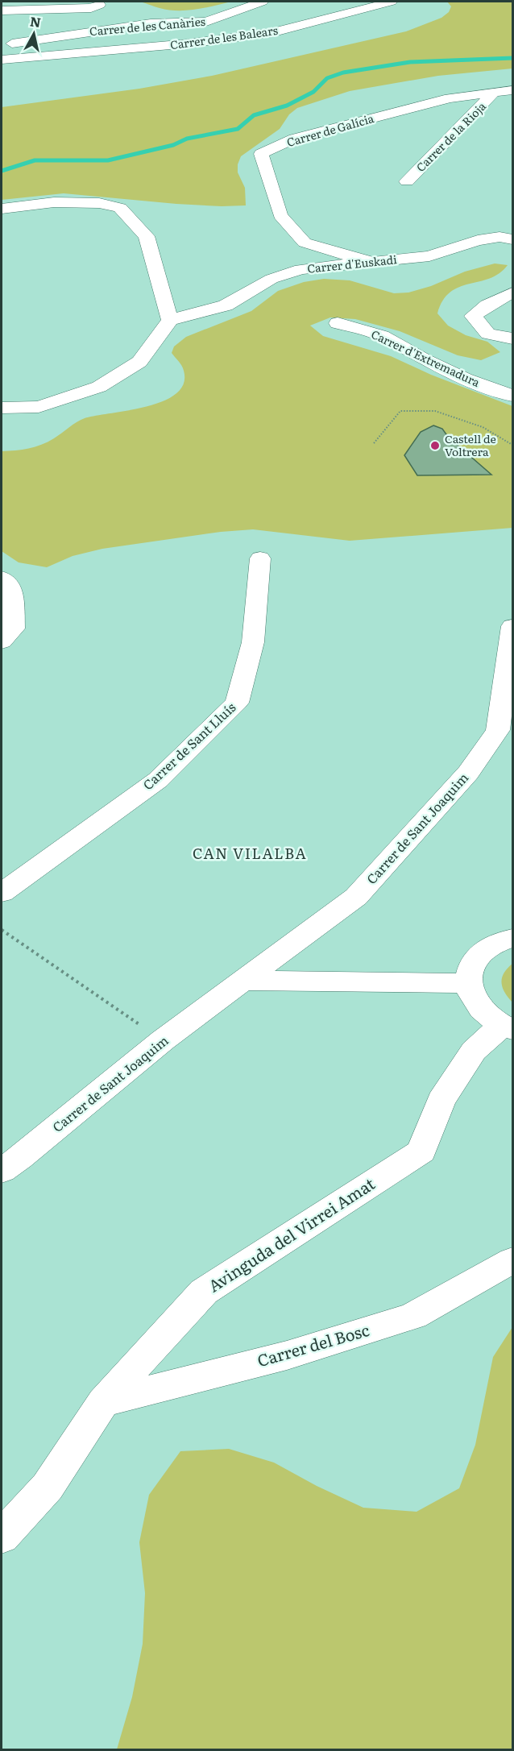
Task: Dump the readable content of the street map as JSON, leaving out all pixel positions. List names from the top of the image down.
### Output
{
  "streets": {
    "street": [
      "Carrer de les Canàries",
      "Carrer de les Balears",
      "Carrer de Galícia",
      "Carrer de la Rioja",
      "Carrer d'Euskadi",
      "Carrer d'Extremadura",
      "Carrer de Sant Lluís",
      "Carrer de Sant Joaquim",
      "Avinguda del Virrei Amat",
      "Carrer del Bosc"
    ]
  },
  "crossings": [
    ["Carrer de Galícia", "Carrer de la Rioja"],
    ["Carrer de Galícia", "Carrer d'Euskadi"],
    ["Avinguda del Virrei Amat", "Carrer del Bosc"]
  ],
  "districts": ["CAN VILALBA"],
  "places": ["Castell de Voltrera"],
  "north": "top"
}
